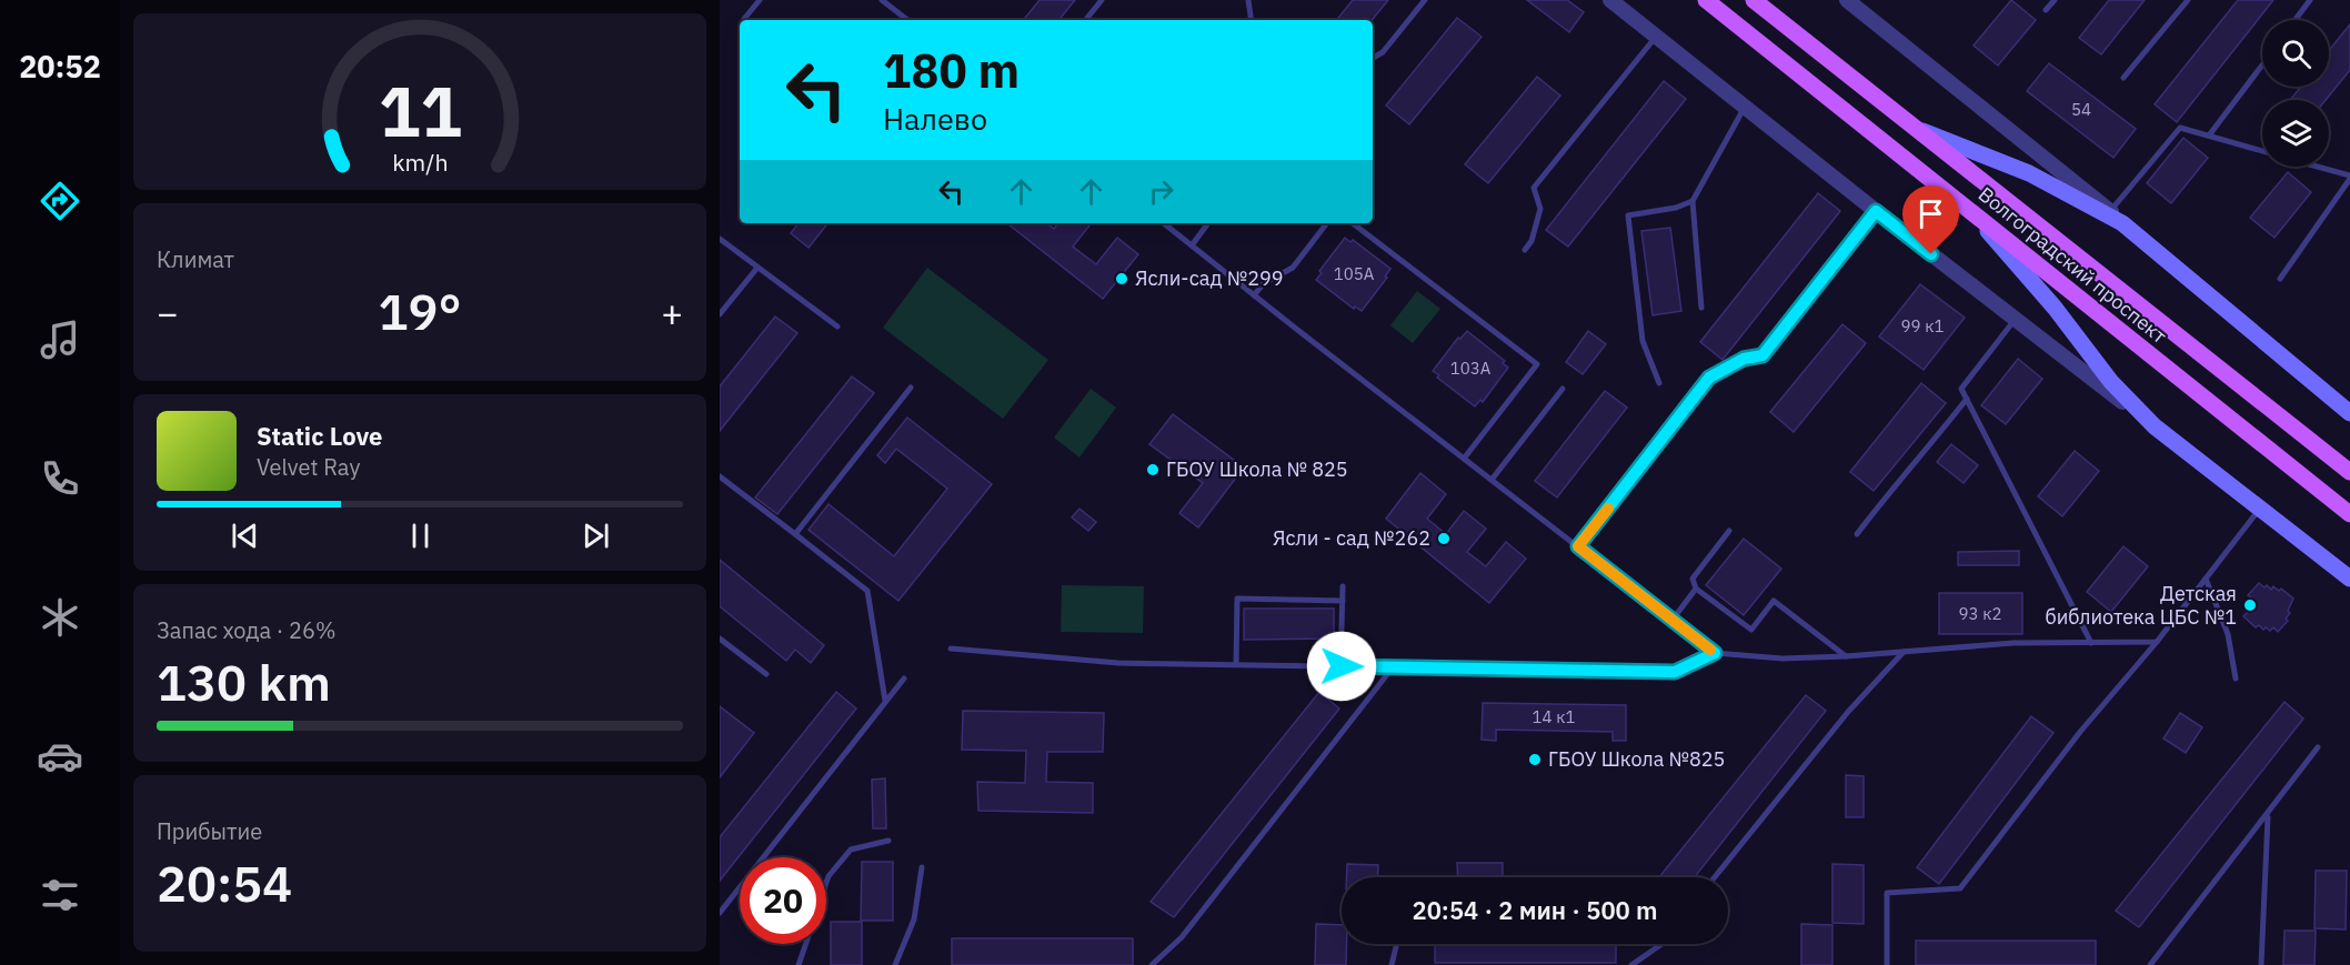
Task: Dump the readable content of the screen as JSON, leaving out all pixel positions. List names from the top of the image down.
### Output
{
  "streets": {
    "main road": ["Волгоградский проспект"]
  },
  "places": [
    "Ясли-сад №299",
    "ГБОУ Школа № 825",
    "Ясли - сад №262",
    "Детская библиотека ЦБС №1",
    "ГБОУ Школа №825"
  ],
  "house_numbers": [
    "54",
    "105А",
    "99 к1",
    "103А",
    "93 к2",
    "14 к1"
  ],
  "page": {
    "tabs": "20:52",
    "turn": ["180 m", "Налево"],
    "tile": [
      "Климат",
      ["Запас хода · 26%", "130 km"],
      ["Прибытие", "20:54"]
    ],
    "heat": ["−", "19°", "+"],
    "song": ["Static Love", "Velvet Ray"],
    "limit": "20",
    "trip": "20:54 · 2 мин · 500 m",
    "gauge": ["11", "km/h"]
  }
}
